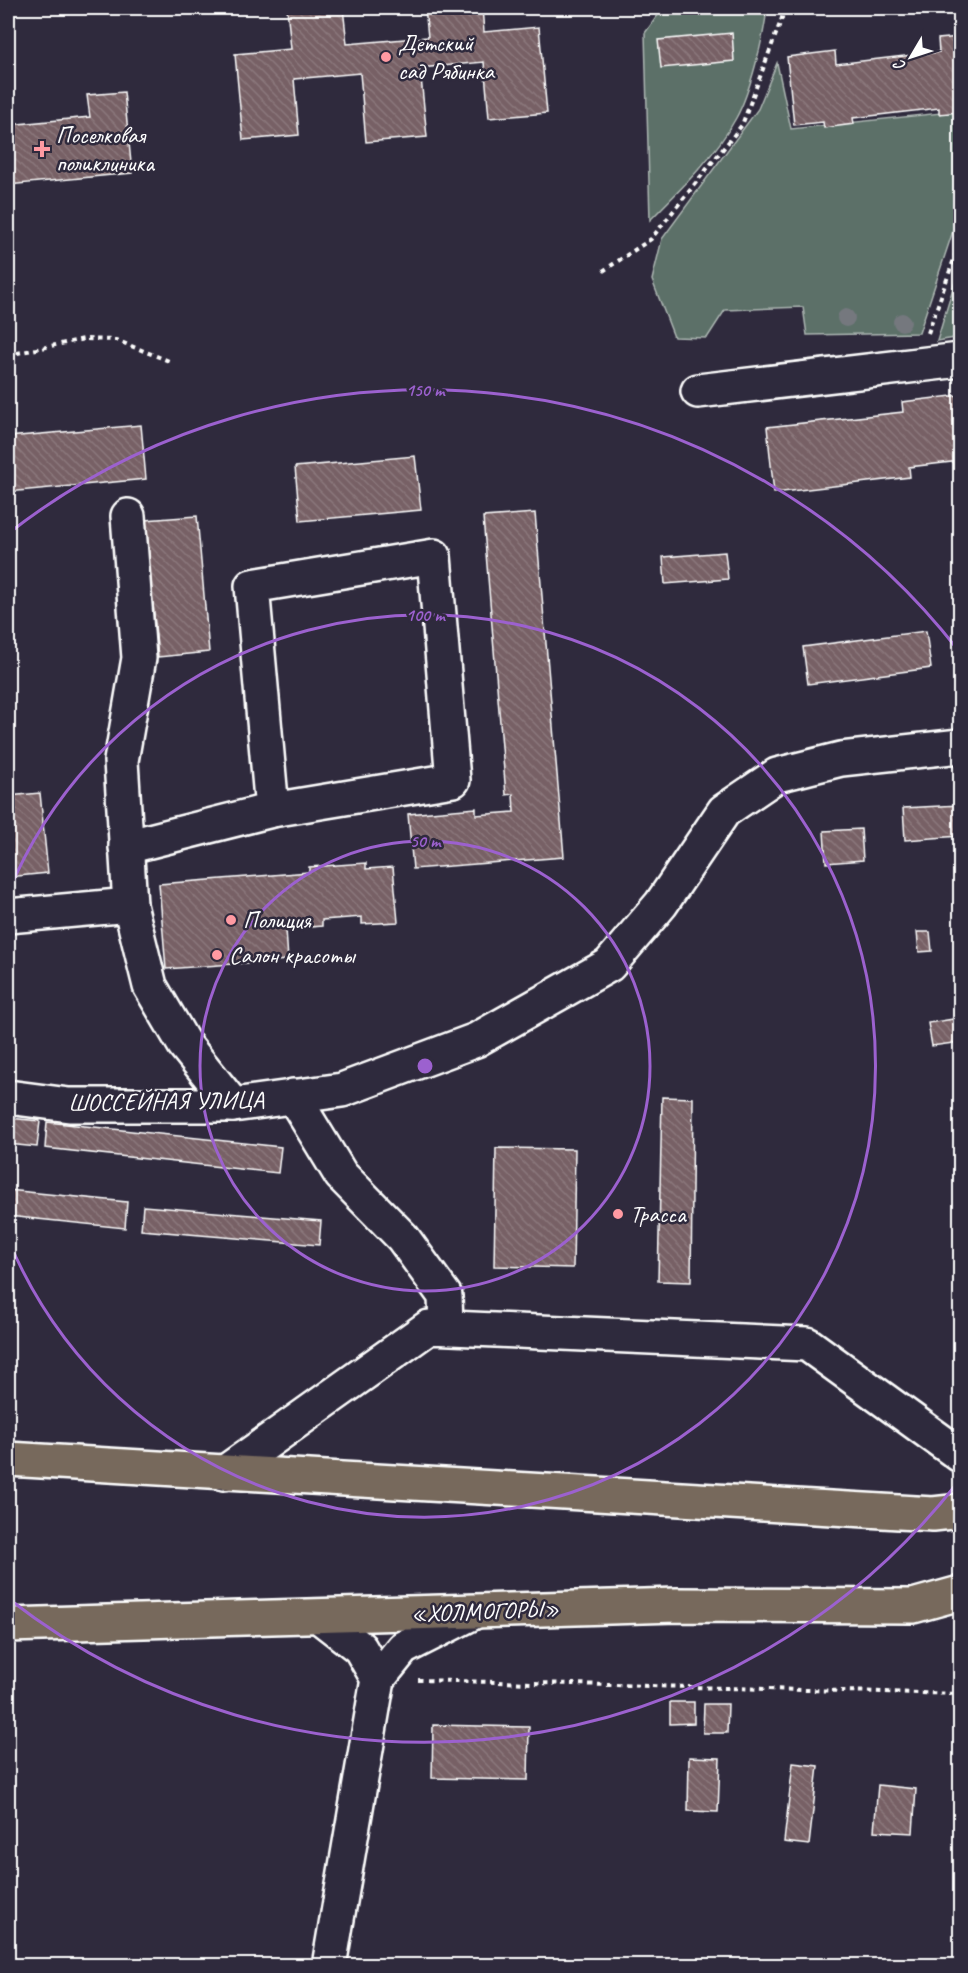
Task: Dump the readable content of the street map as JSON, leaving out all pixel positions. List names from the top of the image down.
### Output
{
  "streets": {
    "highway": ["«ХОЛМОГОРЫ»"],
    "street": ["ШОССЕЙНАЯ УЛИЦА"]
  },
  "places": {
    "other": [
      "Детский сад Рябинка",
      "Полиция",
      "Салон красоты",
      "Трасса"
    ],
    "health": ["Поселковая поликлиника"]
  },
  "north": "bottom left",
  "rings": ["150 m", "100 m", "50 m"]
}
